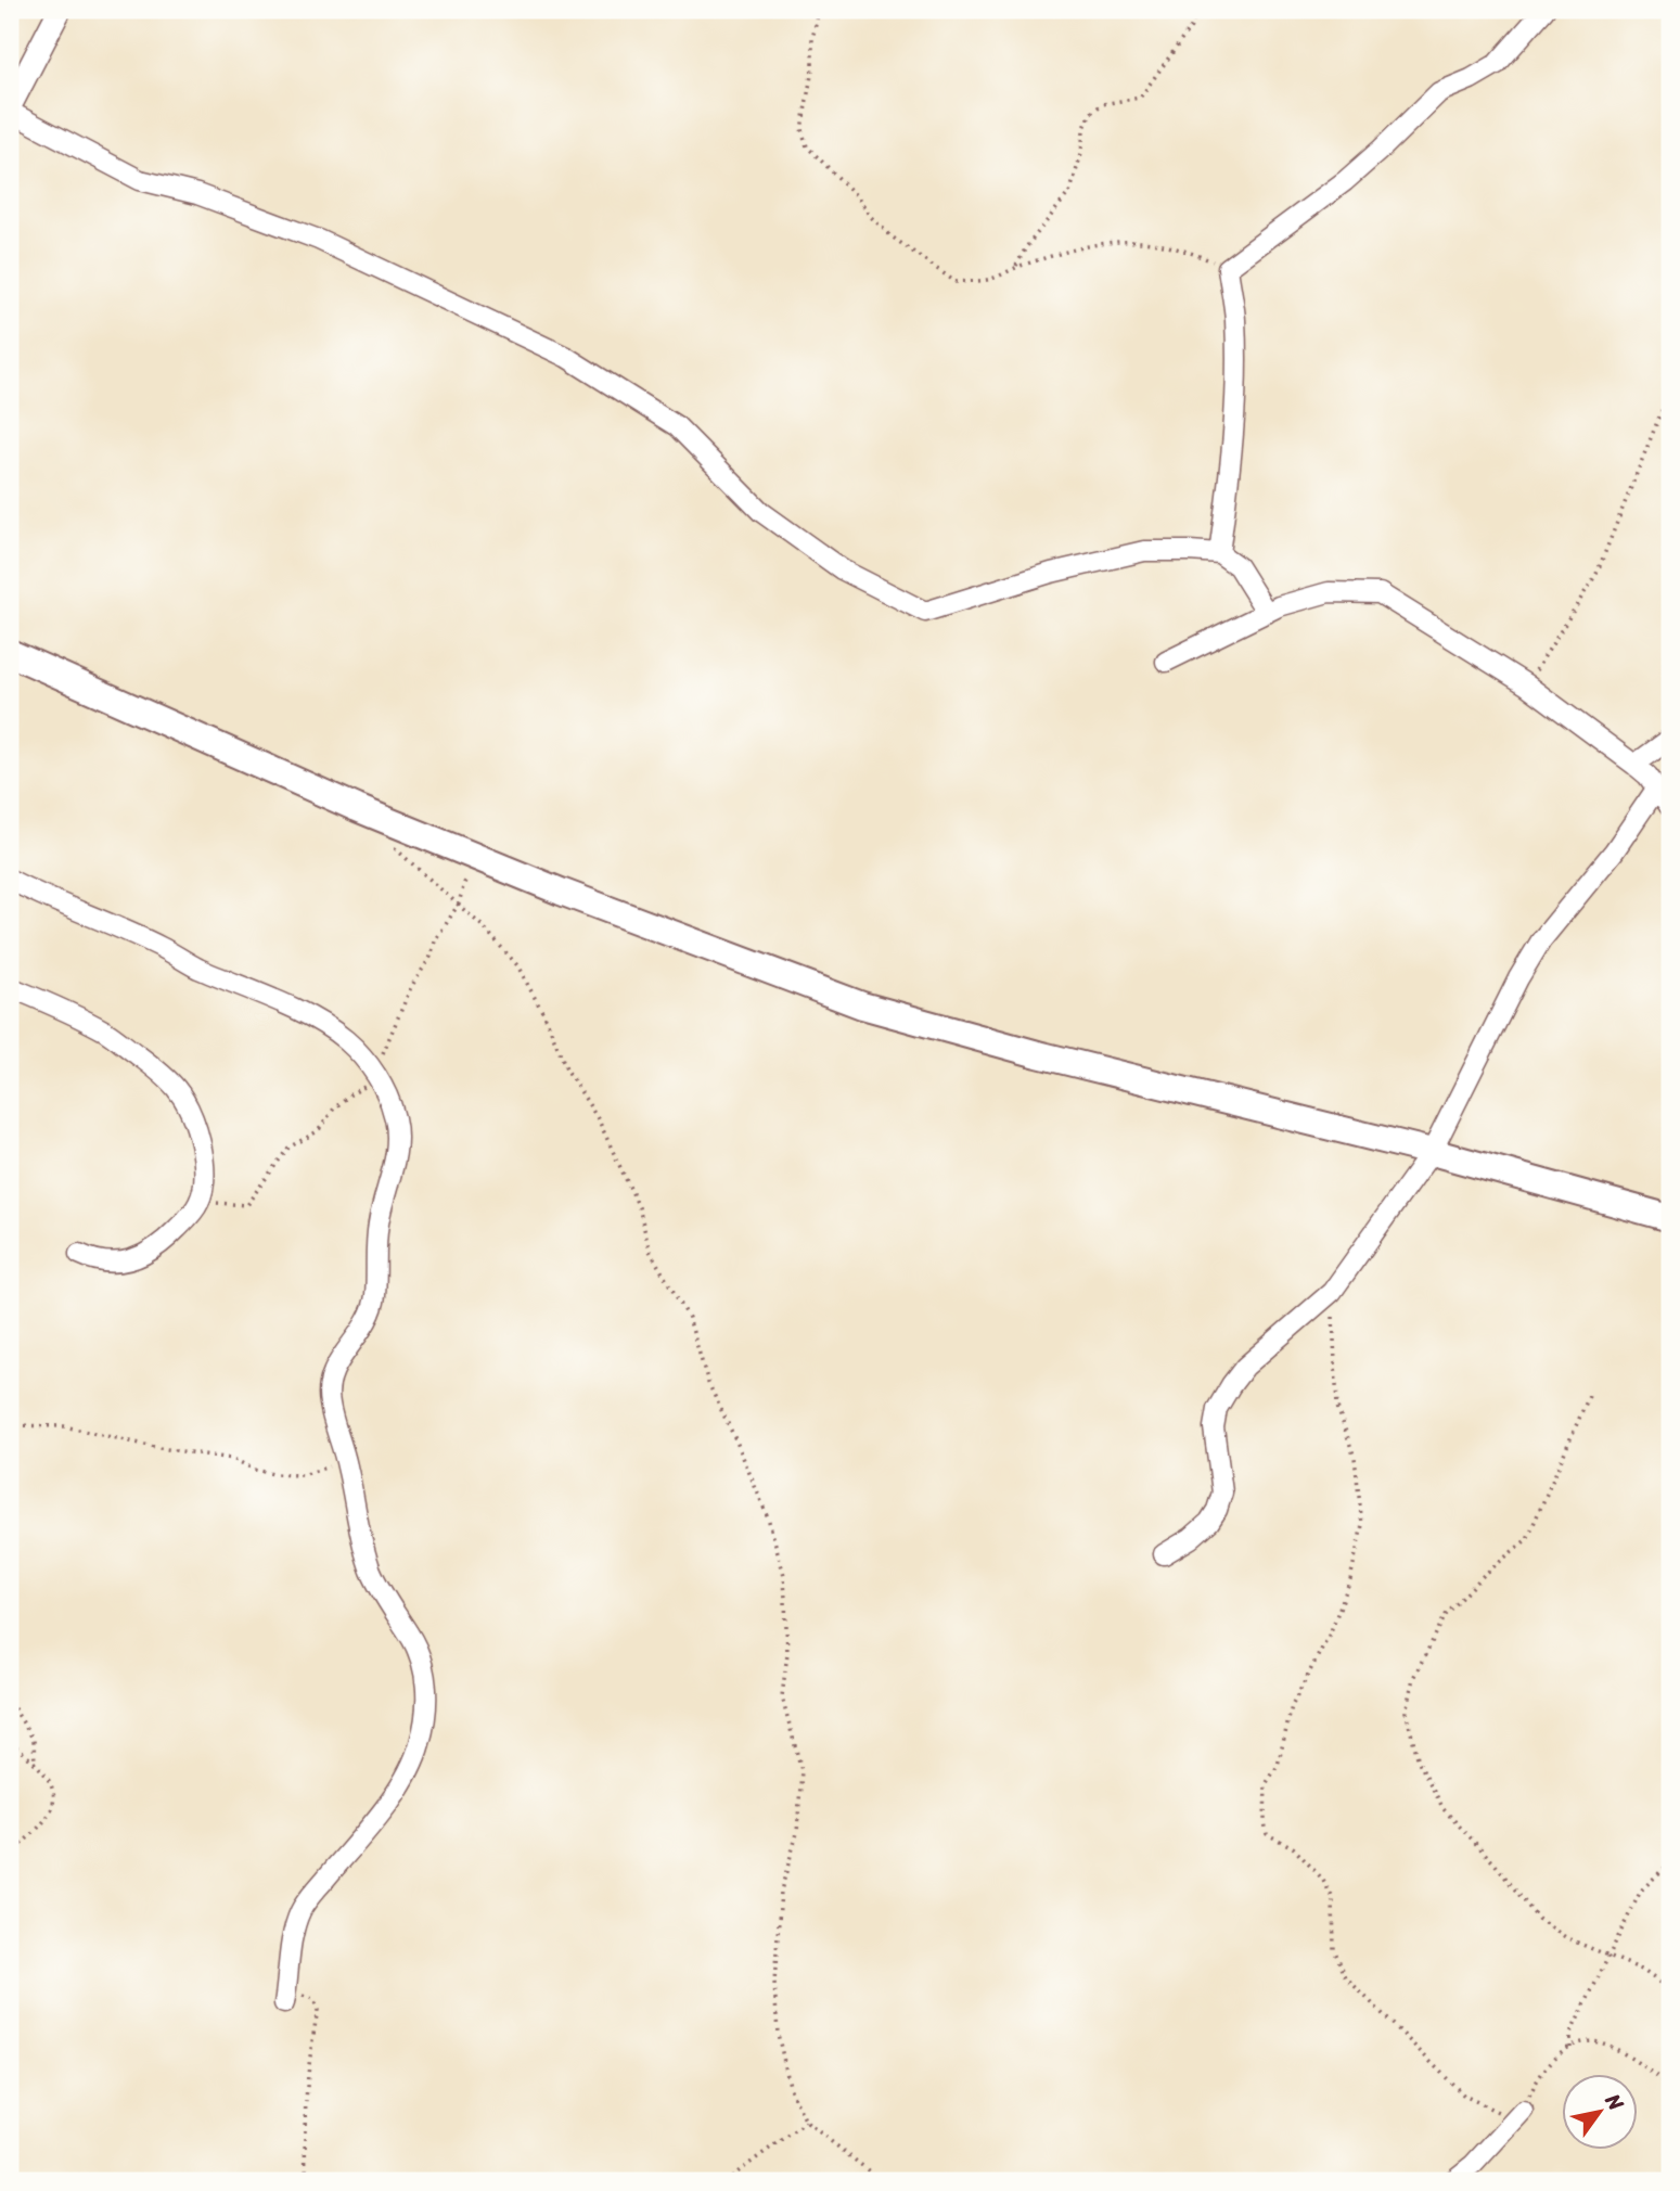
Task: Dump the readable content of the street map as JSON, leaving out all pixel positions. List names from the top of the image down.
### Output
{
  "north": "top right"
}
